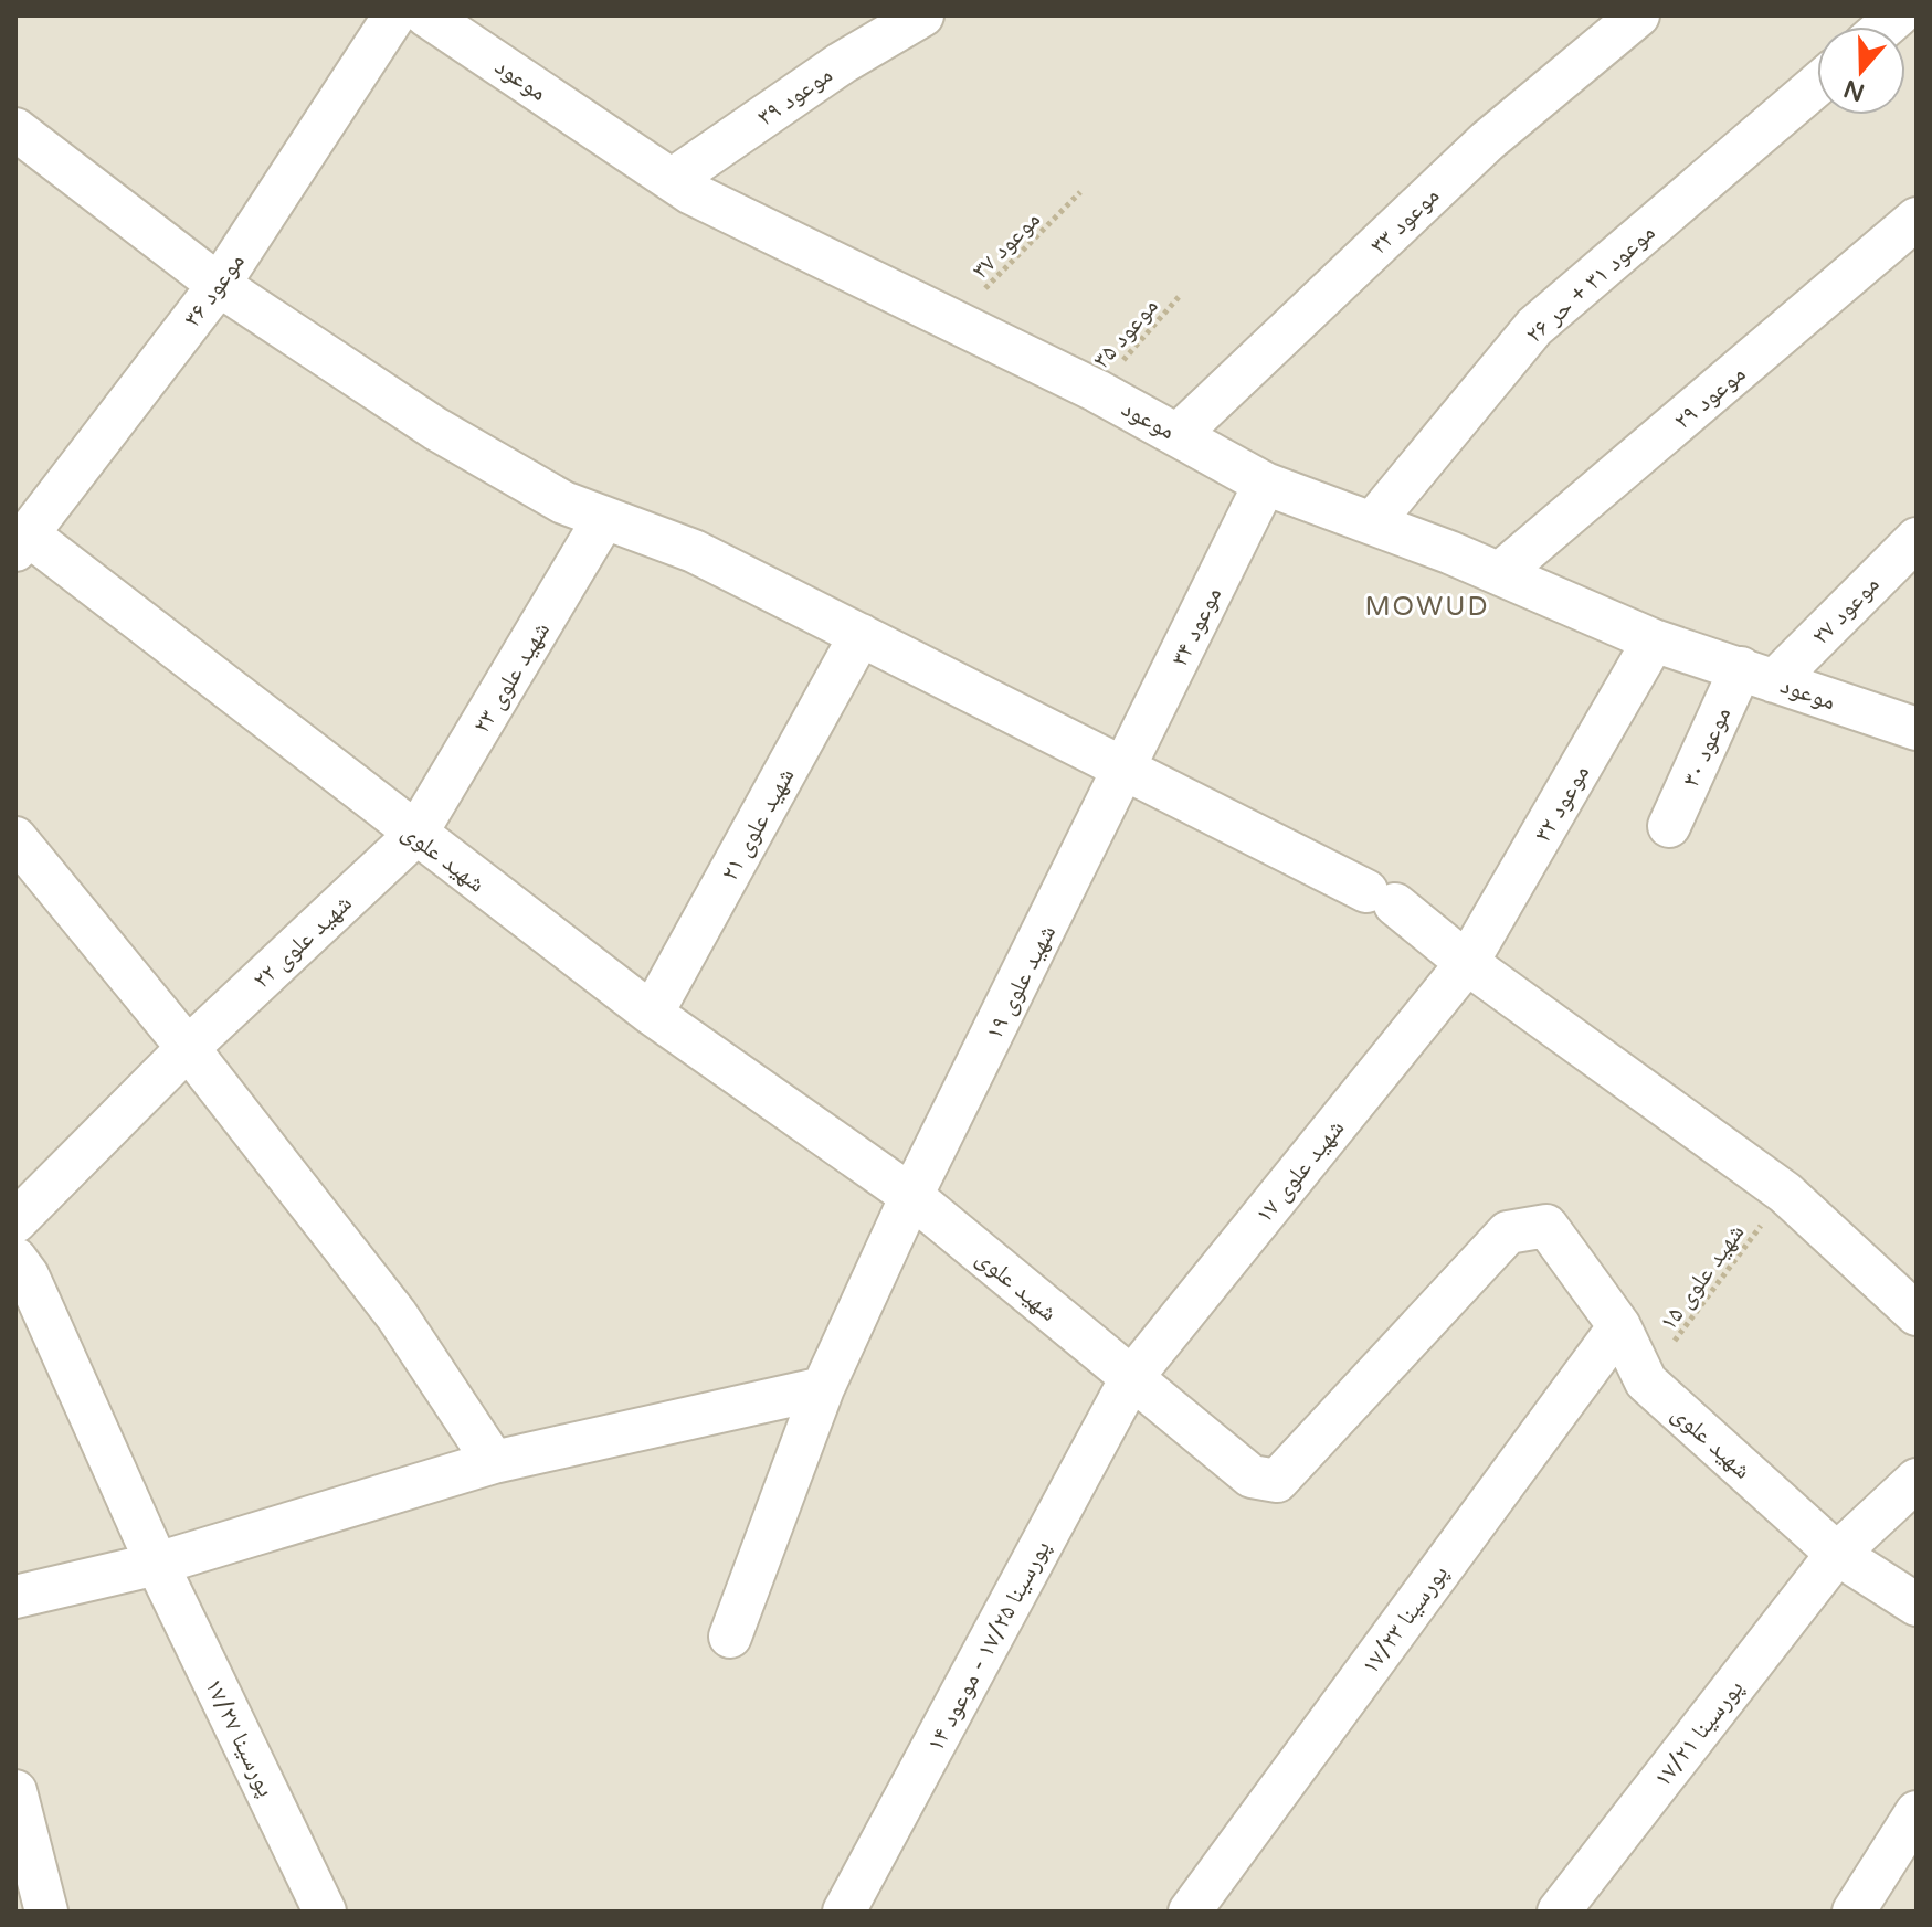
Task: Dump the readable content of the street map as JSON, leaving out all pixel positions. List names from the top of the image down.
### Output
{
  "streets": {
    "street": [
      "موعود",
      "موعود ۳۹",
      "موعود ۳۳",
      "موعود ۳۱ + حر ۲۶",
      "موعود ۳۶",
      "موعود ۲۹",
      "موعود ۲۷",
      "موعود ۳۴",
      "شهید علوی ۲۳",
      "موعود ۳۰",
      "موعود ۳۲",
      "شهید علوی ۲۱",
      "شهید علوی",
      "شهید علوی ۲۲",
      "شهید علوی ۱۹",
      "شهید علوی ۱۷",
      "پورسینا ۱۷/۲۳",
      "پورسینا ۱۷/۲۵ - موعود ۱۴",
      "پورسینا ۱۷/۲۱",
      "پورسینا ۱۷/۲۷"
    ],
    "path": ["موعود ۳۷", "موعود ۳۵", "شهید علوی ۱۵"]
  },
  "crossings": [
    ["موعود", "موعود ۳۹"],
    ["موعود", "موعود ۳۳"],
    ["موعود", "موعود ۳۷"],
    ["موعود", "موعود ۳۱ + حر ۲۶"],
    ["موعود", "موعود ۳۵"],
    ["موعود", "موعود ۲۹"],
    ["موعود", "موعود ۲۷"],
    ["موعود", "موعود ۳۴"],
    ["موعود", "موعود ۳۰"],
    ["موعود", "موعود ۳۲"],
    ["موعود ۳۶", "شهید علوی"],
    ["موعود ۲۷", "موعود ۳۰"],
    ["موعود ۳۴", "شهید علوی ۱۹"],
    ["شهید علوی ۲۳", "شهید علوی"],
    ["شهید علوی ۲۳", "شهید علوی ۲۲"],
    ["موعود ۳۲", "شهید علوی ۱۷"],
    ["شهید علوی ۲۱", "شهید علوی"],
    ["شهید علوی", "شهید علوی ۲۲"],
    ["شهید علوی", "شهید علوی ۱۹"],
    ["شهید علوی", "شهید علوی ۱۷"],
    ["شهید علوی", "شهید علوی ۱۵"],
    ["شهید علوی", "پورسینا ۱۷/۲۳"],
    ["شهید علوی", "پورسینا ۱۷/۲۵ - موعود ۱۴"],
    ["شهید علوی", "پورسینا ۱۷/۲۱"],
    ["شهید علوی ۱۷", "پورسینا ۱۷/۲۵ - موعود ۱۴"]
  ],
  "districts": ["MOWUD"],
  "north": "bottom"
}
